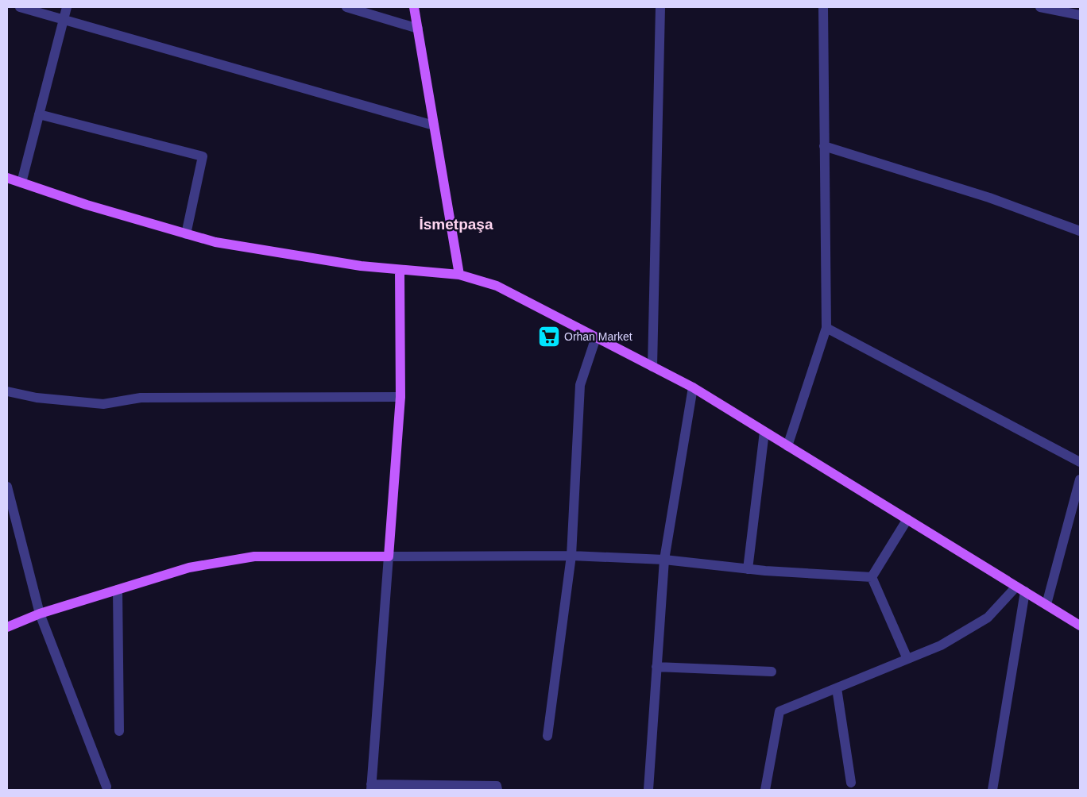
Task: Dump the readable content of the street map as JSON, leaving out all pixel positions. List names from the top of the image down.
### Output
{
  "districts": ["İsmetpaşa"],
  "places": {
    "supermarket": ["Orhan Market"]
  }
}
